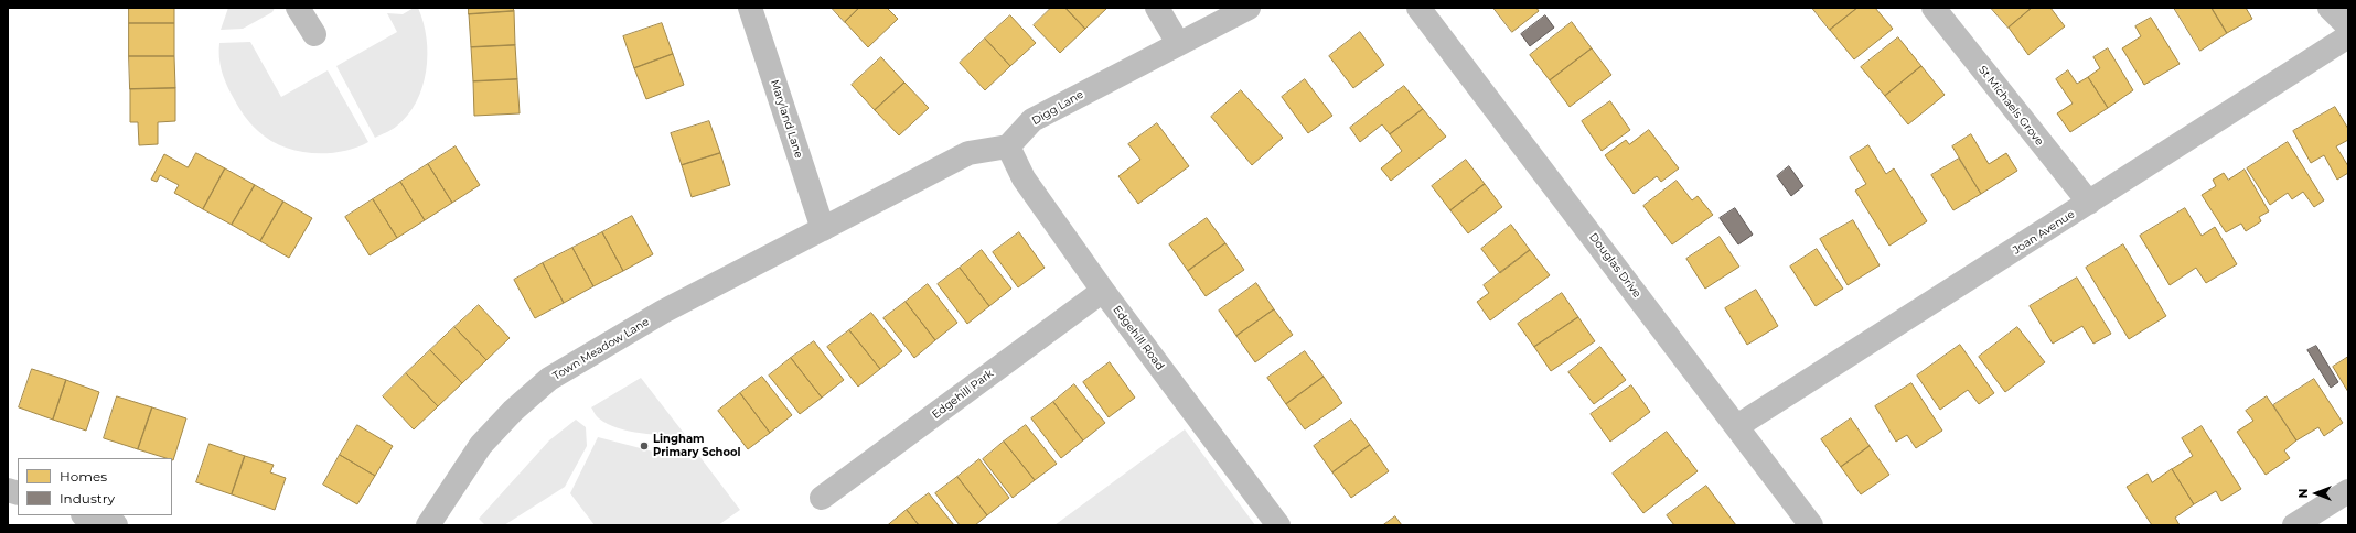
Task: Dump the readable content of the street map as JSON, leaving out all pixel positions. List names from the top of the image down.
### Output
{
  "streets": {
    "street": [
      "St Michaels Grove",
      "Digg Lane",
      "Maryland Lane",
      "Joan Avenue",
      "Douglas Drive",
      "Edgehill Road",
      "Town Meadow Lane",
      "Edgehill Park"
    ]
  },
  "crossings": [
    ["St Michaels Grove", "Joan Avenue"],
    ["Digg Lane", "Edgehill Road"],
    ["Maryland Lane", "Town Meadow Lane"],
    ["Joan Avenue", "Douglas Drive"],
    ["Edgehill Road", "Edgehill Park"]
  ],
  "places": ["Lingham Primary School"],
  "legend": ["Homes", "Industry"],
  "north": "left"
}
